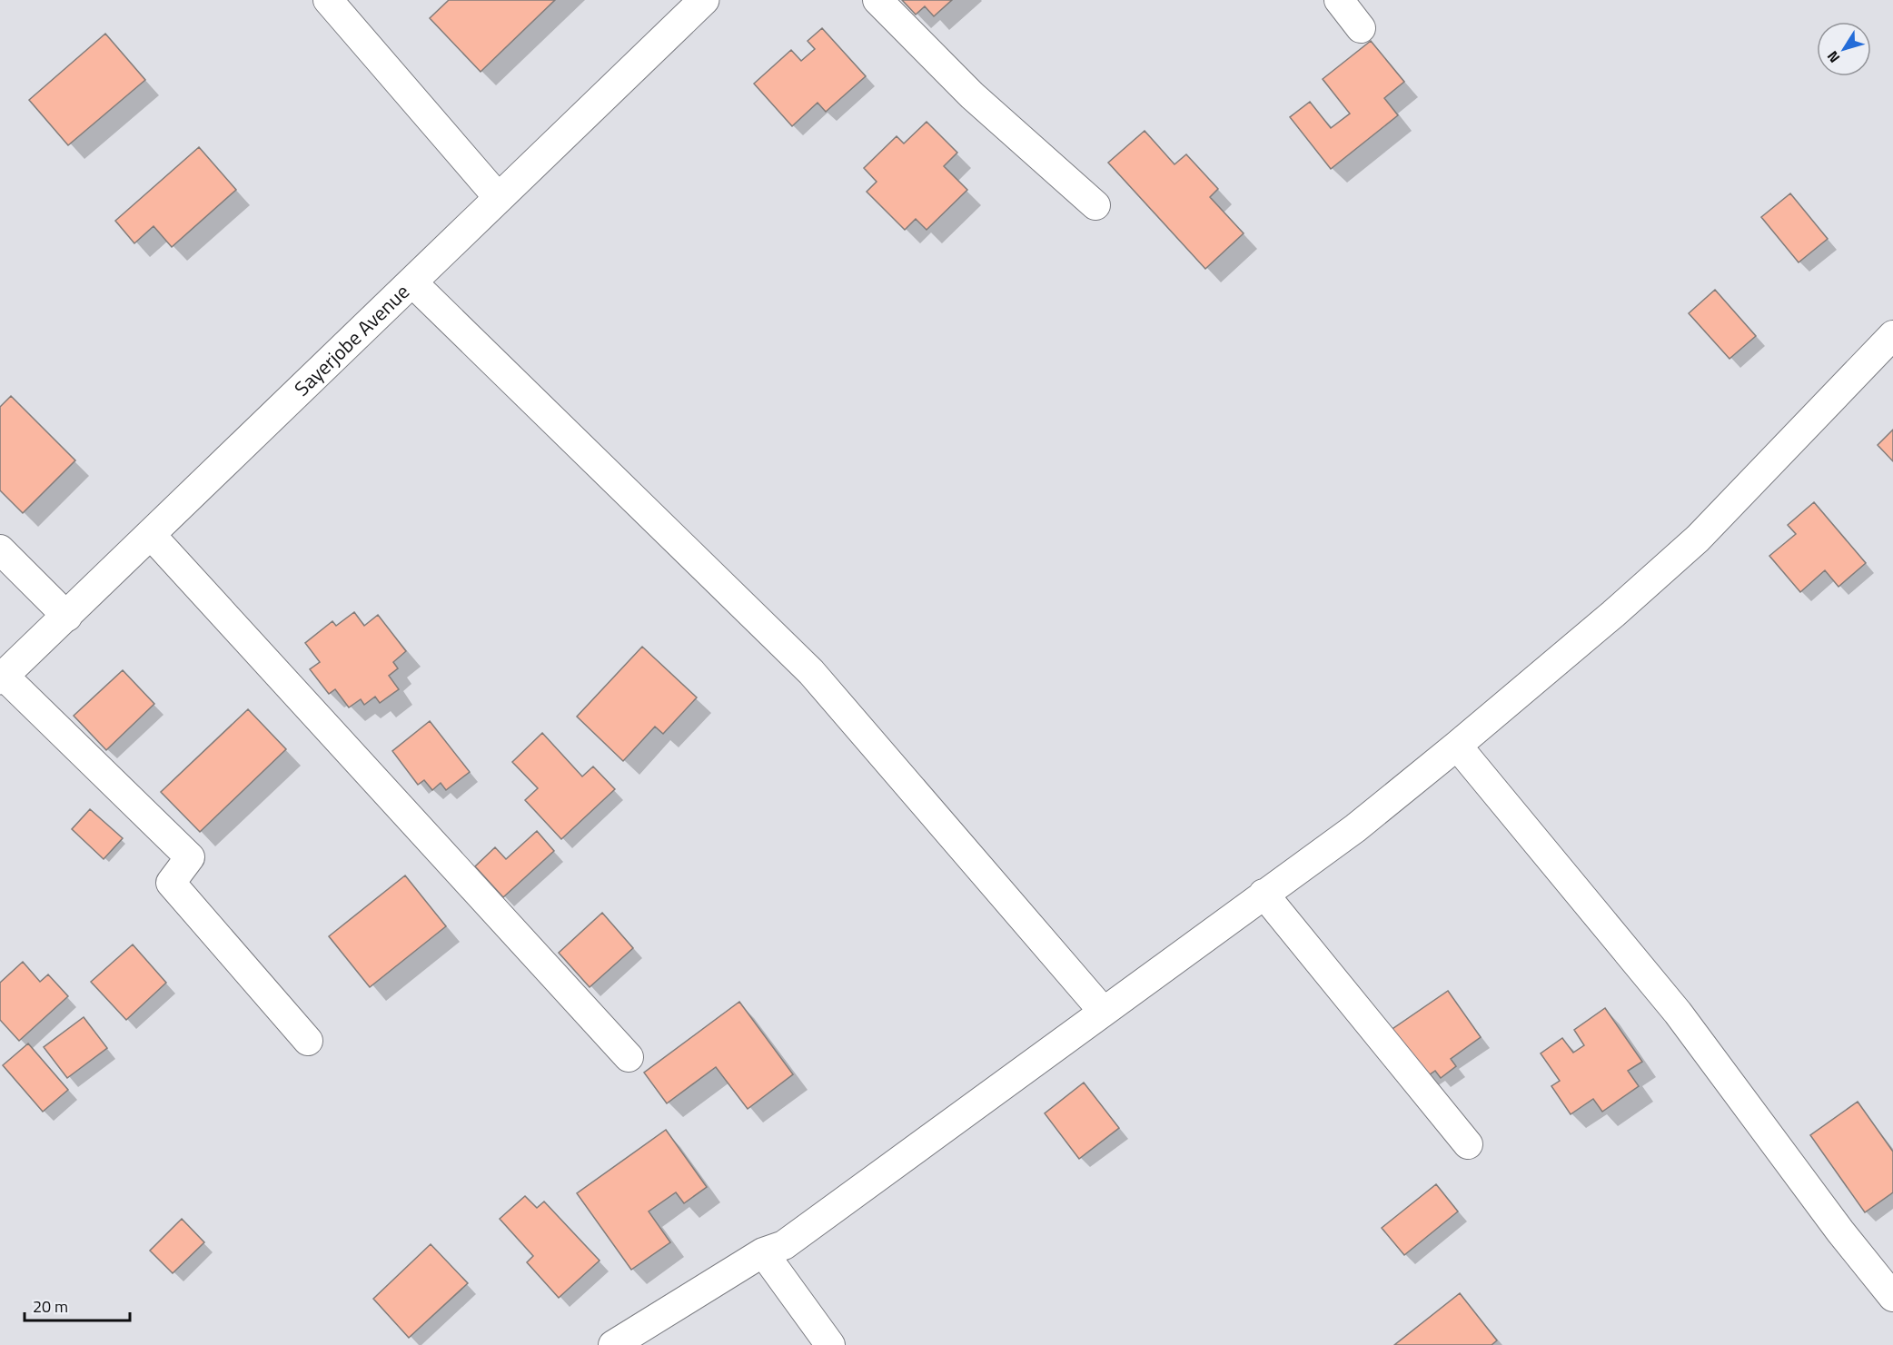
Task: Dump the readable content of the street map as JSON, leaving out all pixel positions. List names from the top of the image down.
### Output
{
  "streets": {
    "street": ["Sayerjobe Avenue"]
  },
  "scale_bar": "20 m",
  "north": "bottom left"
}
